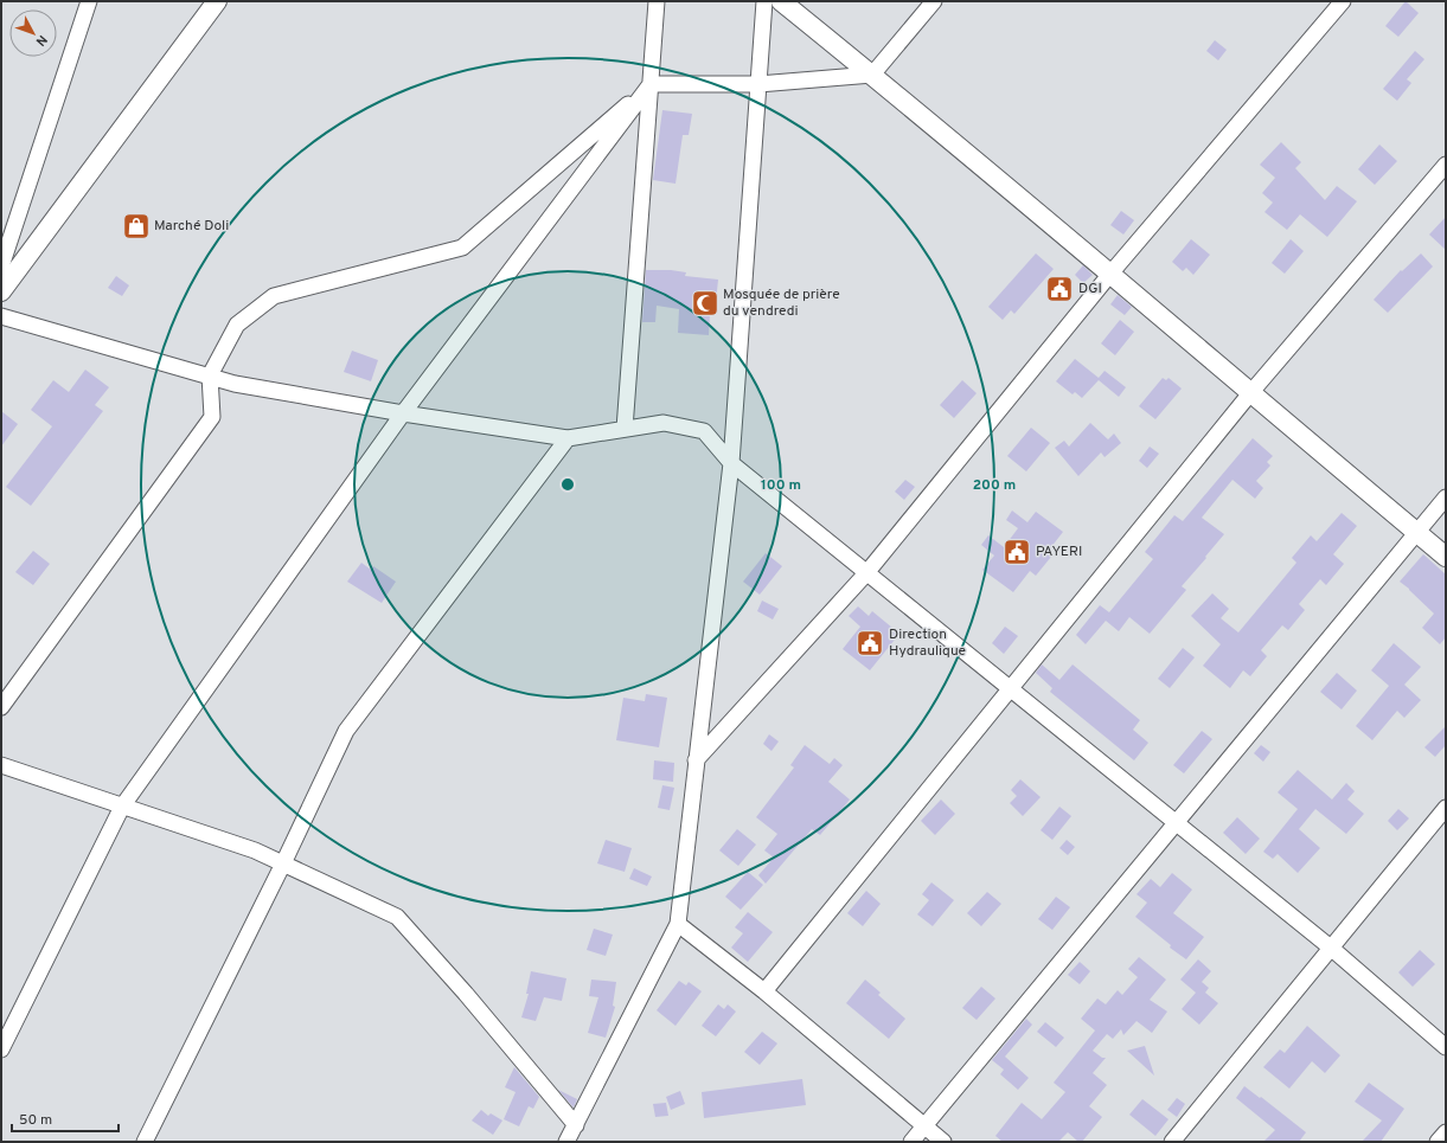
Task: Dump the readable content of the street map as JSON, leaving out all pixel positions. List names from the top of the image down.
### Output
{
  "places": {
    "shop": ["Marché Doli"],
    "public building": ["DGI", "PAYERI", "Direction Hydraulique"],
    "mosque": ["Mosquée de prière du vendredi"]
  },
  "scale_bar": "50 m",
  "north": "bottom right",
  "rings": ["100 m", "200 m"]
}
